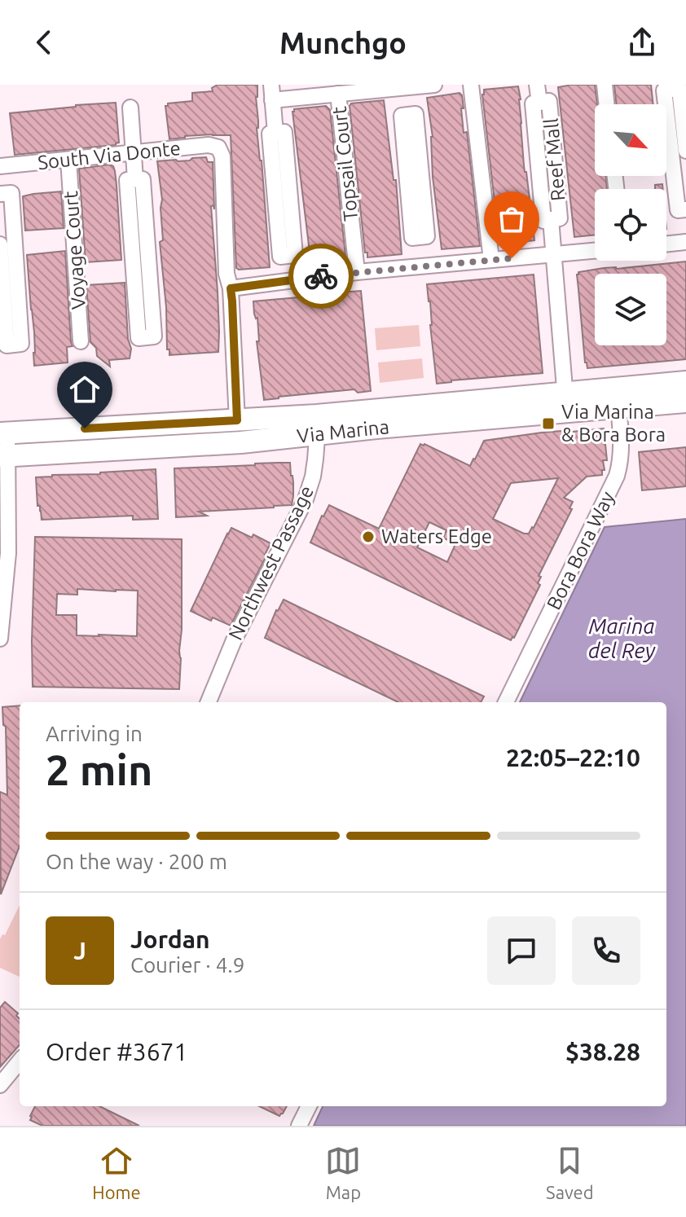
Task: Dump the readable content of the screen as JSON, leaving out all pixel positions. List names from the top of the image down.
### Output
{
  "streets": {
    "street": [
      "South Via Donte",
      "Reef Mall",
      "Topsail Court",
      "Voyage Court",
      "Via Marina",
      "Bora Bora Way",
      "Northwest Passage"
    ]
  },
  "crossings": [
    ["South Via Donte", "Voyage Court"],
    ["Via Marina", "Bora Bora Way"],
    ["Via Marina", "Northwest Passage"]
  ],
  "water": ["Marina del Rey"],
  "places": {
    "transit": ["Via Marina & Bora Bora"],
    "other": ["Waters Edge"]
  },
  "north": "bottom right",
  "page": {
    "header": "Munchgo",
    "heading": ["2 min", "Arriving in", "22:05–22:10"],
    "panel": [
      "Jordan",
      "Courier · 4.9",
      "Order #3671",
      "$38.28"
    ],
    "bar": "On the way · 200 m",
    "round": "J",
    "tabs": ["Home", "Map", "Saved"]
  }
}
